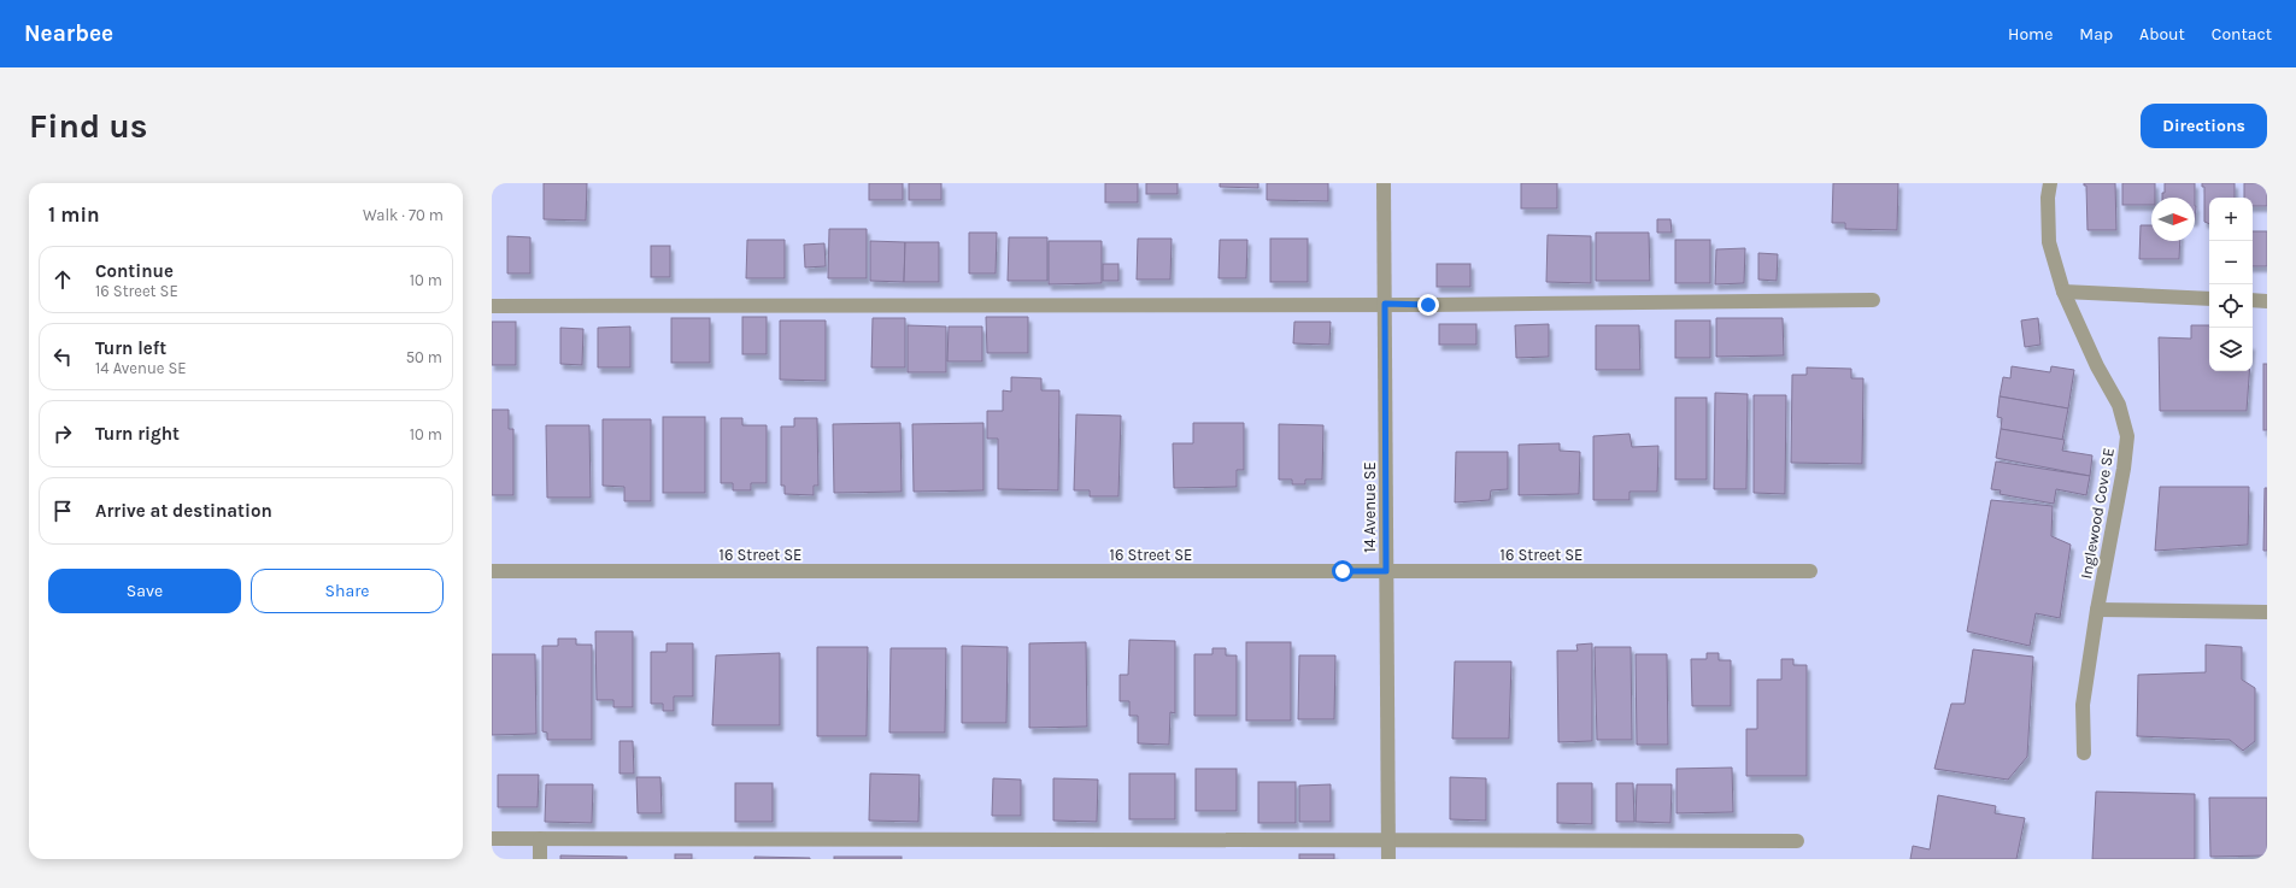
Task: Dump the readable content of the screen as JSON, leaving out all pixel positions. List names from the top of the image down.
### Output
{
  "streets": {
    "street": ["14 Avenue SE", "Inglewood Cove SE", "16 Street SE"]
  },
  "crossings": [
    ["14 Avenue SE", "16 Street SE"]
  ],
  "north": "right",
  "page": {
    "header": "Nearbee",
    "nav": [
      "Home",
      "Map",
      "About",
      "Contact"
    ],
    "buttons": [
      "Directions",
      ["Save", "Share"]
    ],
    "title": "Find us",
    "heading": ["1 min", "Walk · 70 m"],
    "map_buttons": ["+", "−"],
    "list": [
      ["Continue", "16 Street SE", "10 m"],
      ["Turn left", "14 Avenue SE", "50 m"],
      ["Turn right", "10 m"],
      "Arrive at destination"
    ]
  }
}
